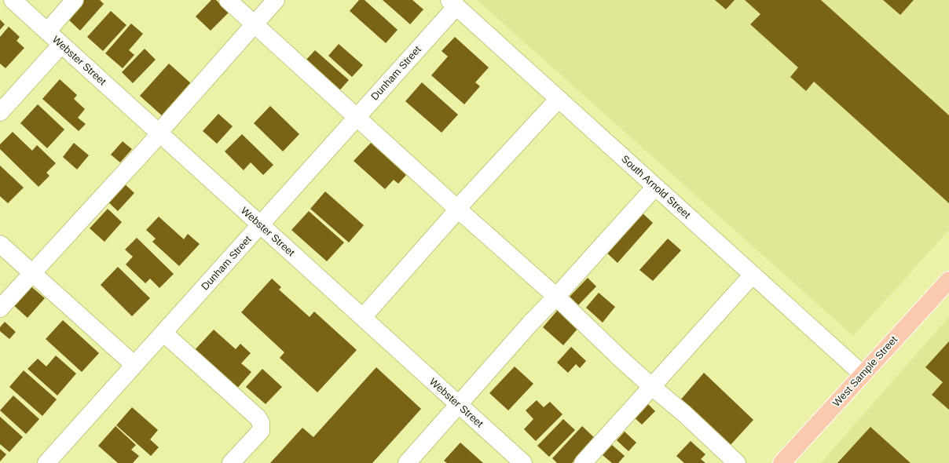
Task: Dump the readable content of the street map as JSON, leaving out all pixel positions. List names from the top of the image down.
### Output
{
  "streets": {
    "main road": ["West Sample Street"],
    "street": ["Webster Street", "Dunham Street", "South Arnold Street"]
  },
  "crossings": [
    ["Webster Street", "Dunham Street"],
    ["Dunham Street", "South Arnold Street"],
    ["South Arnold Street", "West Sample Street"]
  ]
}
